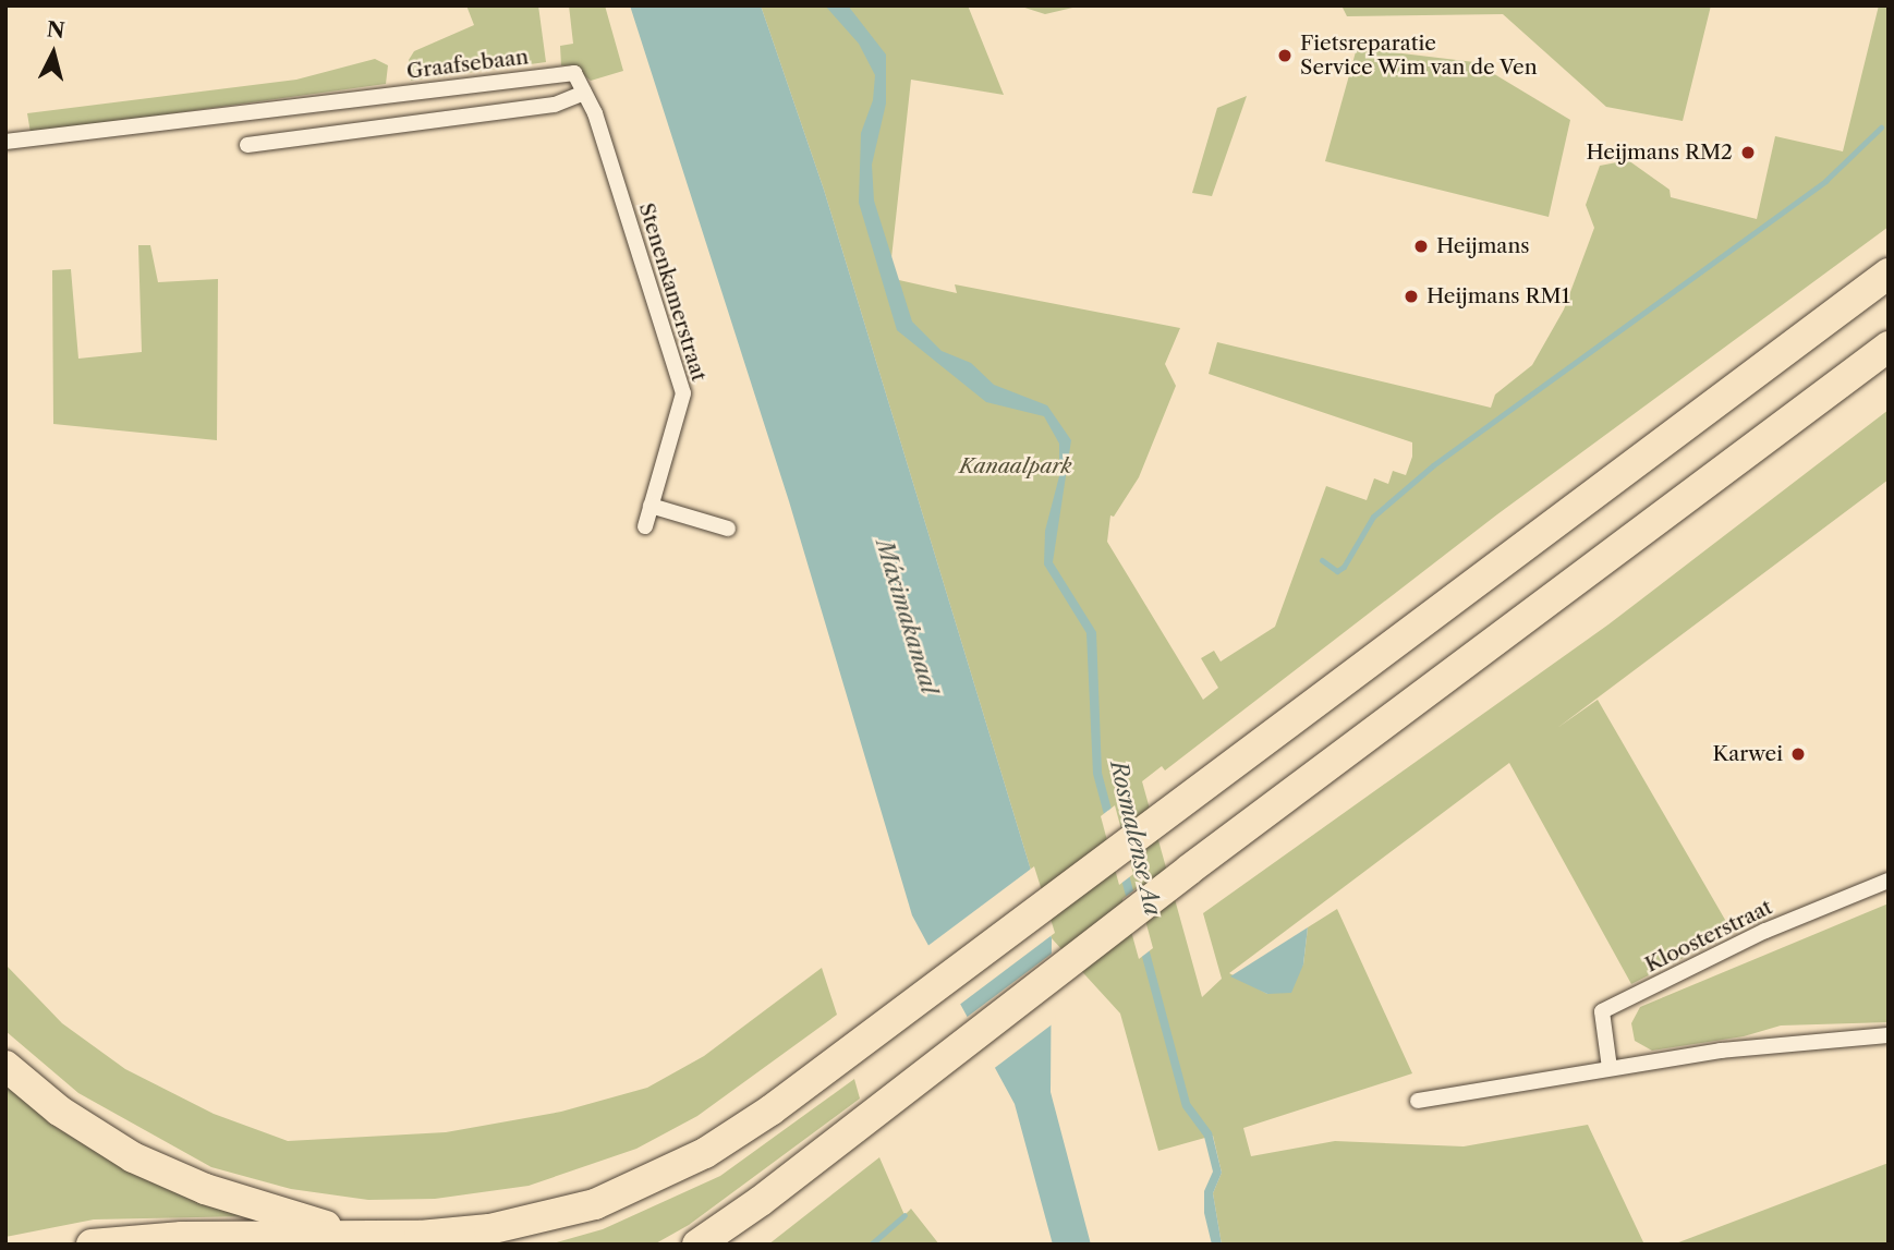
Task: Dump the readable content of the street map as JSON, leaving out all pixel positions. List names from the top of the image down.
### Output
{
  "streets": {
    "street": ["Graafsebaan", "Stenenkamerstraat", "Kloosterstraat"]
  },
  "crossings": [
    ["Graafsebaan", "Stenenkamerstraat"]
  ],
  "water": ["Máximakanaal", "Rosmalense Aa"],
  "parks": ["Kanaalpark"],
  "places": [
    "Fietsreparatie Service Wim van de Ven",
    "Heijmans RM2",
    "Heijmans",
    "Heijmans RM1",
    "Karwei"
  ],
  "north": "top"
}
